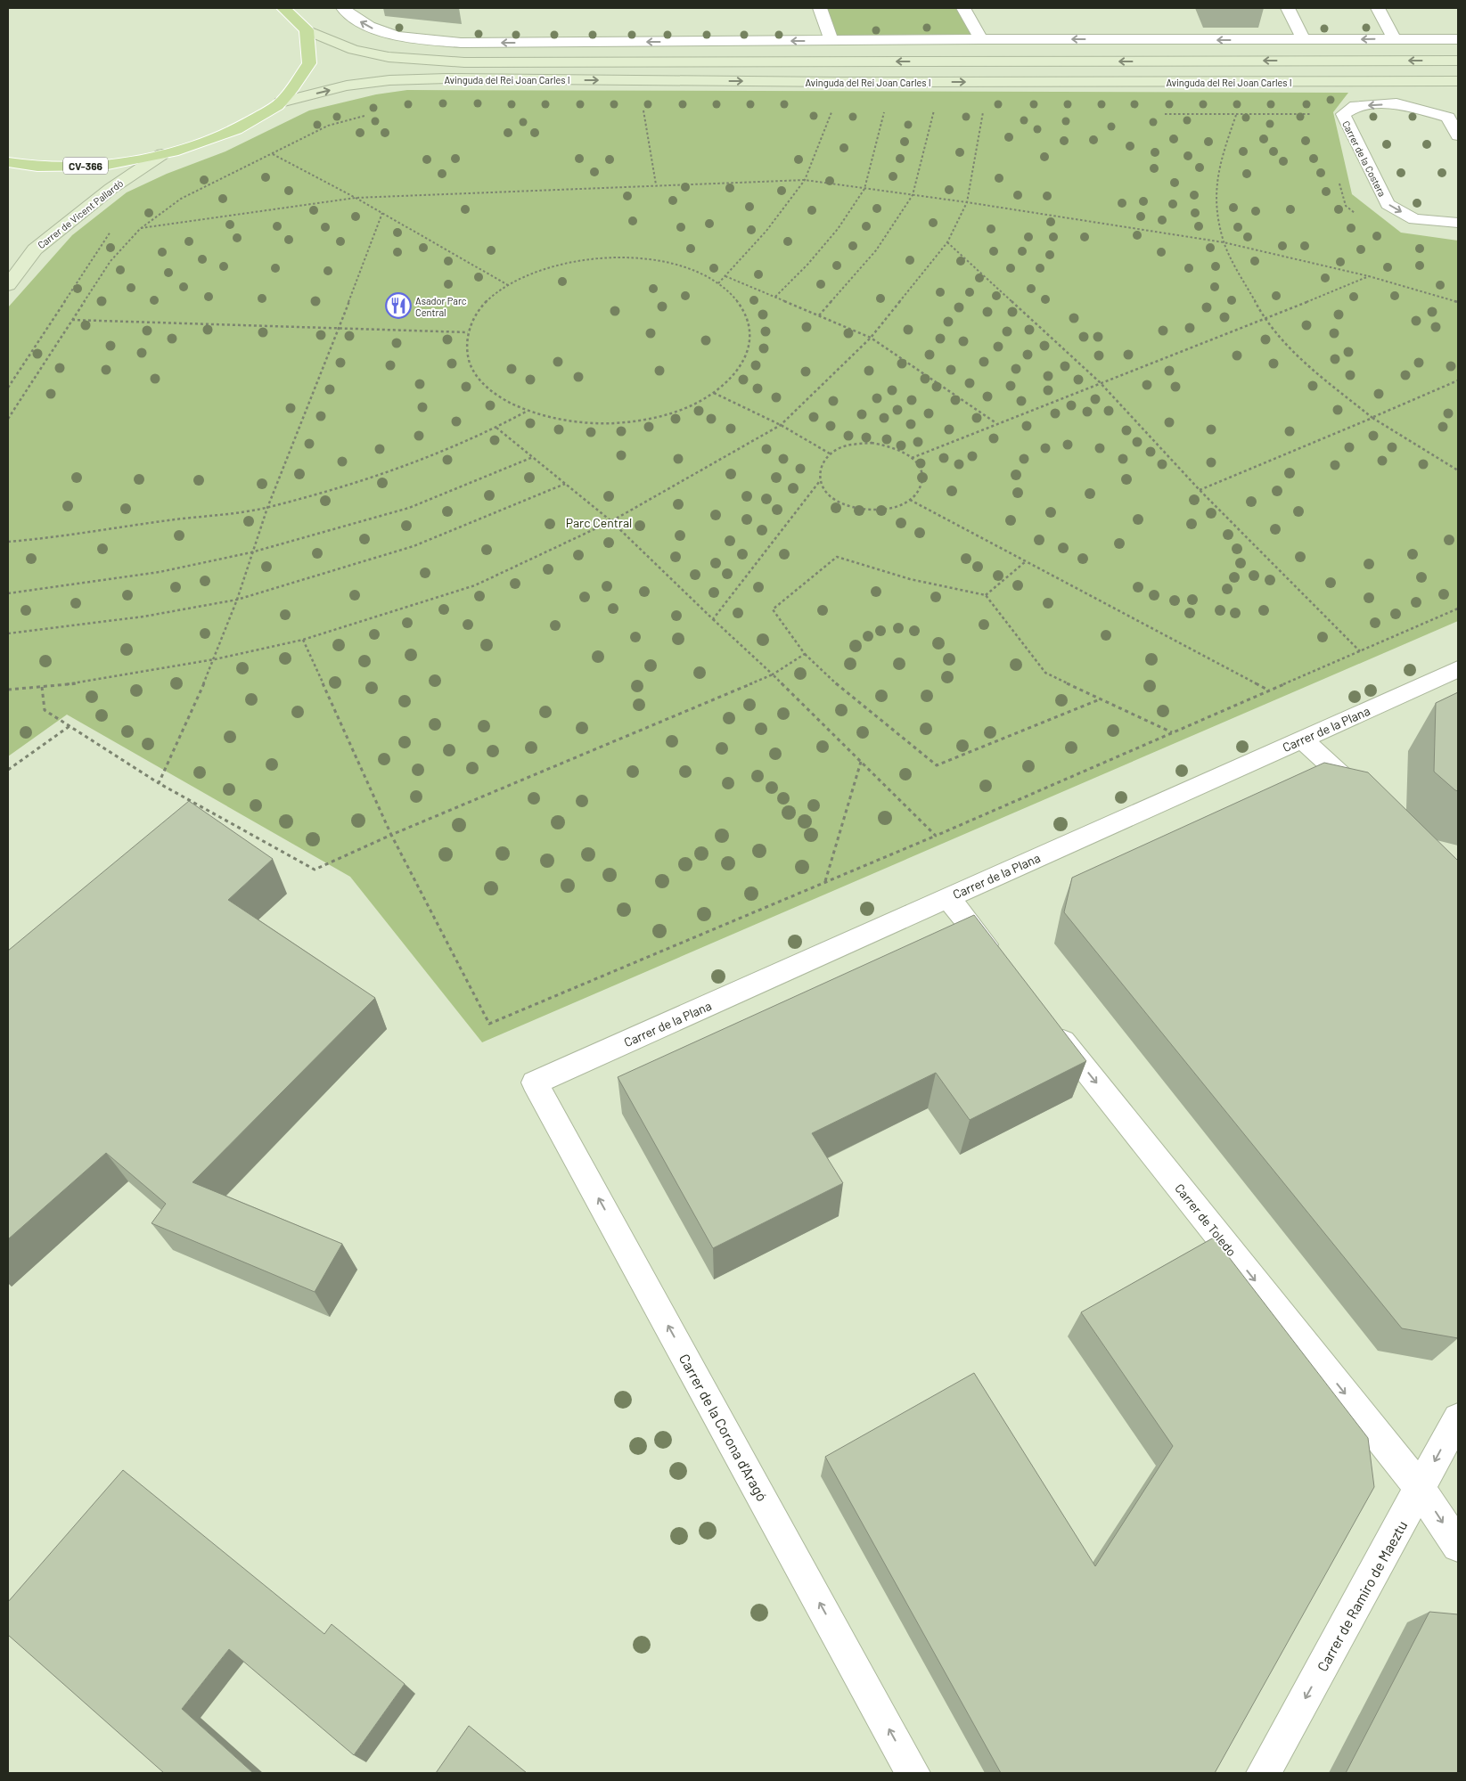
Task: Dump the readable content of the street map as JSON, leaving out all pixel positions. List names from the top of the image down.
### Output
{
  "streets": {
    "main road": ["CV-366"],
    "street": [
      "Avinguda del Rei Joan Carles I",
      "Carrer de la Costera",
      "Carrer de Vicent Pallardó",
      "Carrer de la Plana",
      "Carrer de Toledo",
      "Carrer de la Corona d'Aragó",
      "Carrer de Ramiro de Maeztu"
    ]
  },
  "crossings": [
    ["Avinguda del Rei Joan Carles I", "CV-366"],
    ["CV-366", "Carrer de Vicent Pallardó"],
    ["Carrer de la Plana", "Carrer de la Corona d'Aragó"],
    ["Carrer de Toledo", "Carrer de Ramiro de Maeztu"]
  ],
  "one_way": ["Carrer de Toledo", "Carrer de la Corona d'Aragó", "Carrer de Ramiro de Maeztu"],
  "parks": ["Parc Central"],
  "places": {
    "restaurant": ["Asador Parc Central"]
  }
}
